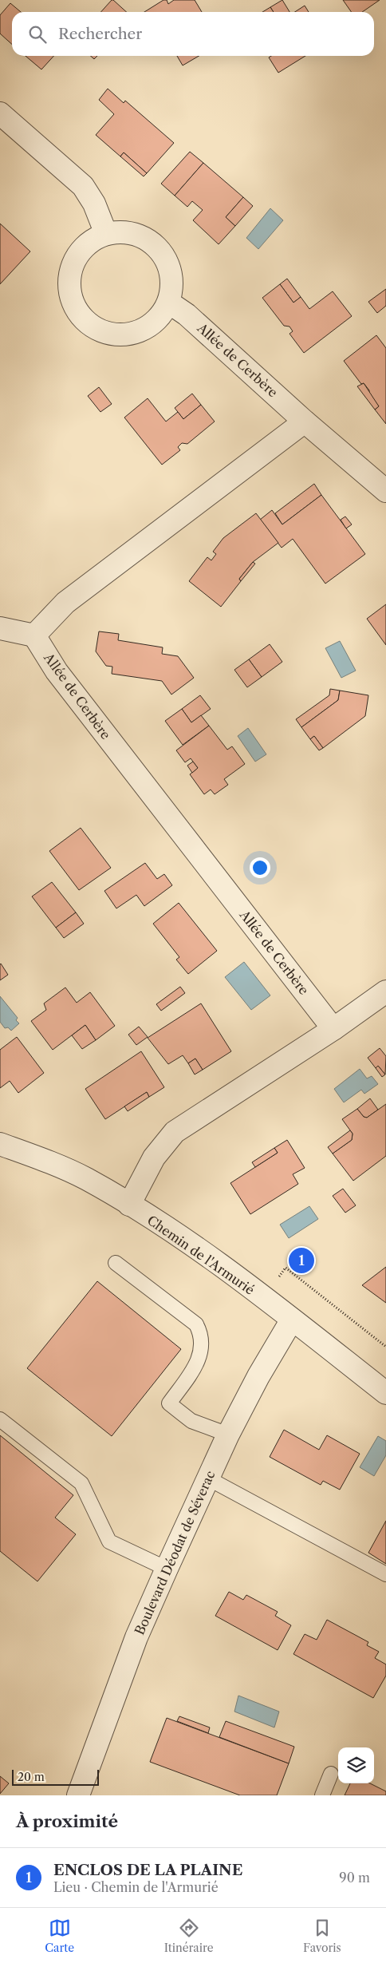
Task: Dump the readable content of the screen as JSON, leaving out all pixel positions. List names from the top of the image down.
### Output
{
  "streets": {
    "street": ["Allée de Cerbère", "Chemin de l'Armurié", "Boulevard Déodat de Séverac"]
  },
  "crossings": [
    ["Chemin de l'Armurié", "Boulevard Déodat de Séverac"]
  ],
  "scale_bar": "20 m",
  "page": {
    "search": "Rechercher",
    "pins": "1",
    "scale": "20 m",
    "heading": "À proximité",
    "list": [
      {
        "mark": "1",
        "name": "ENCLOS DE LA PLAINE",
        "note": "Lieu · Chemin de l'Armurié",
        "value": "90 m"
      }
    ],
    "nav": ["Carte", "Itinéraire", "Favoris"]
  }
}
